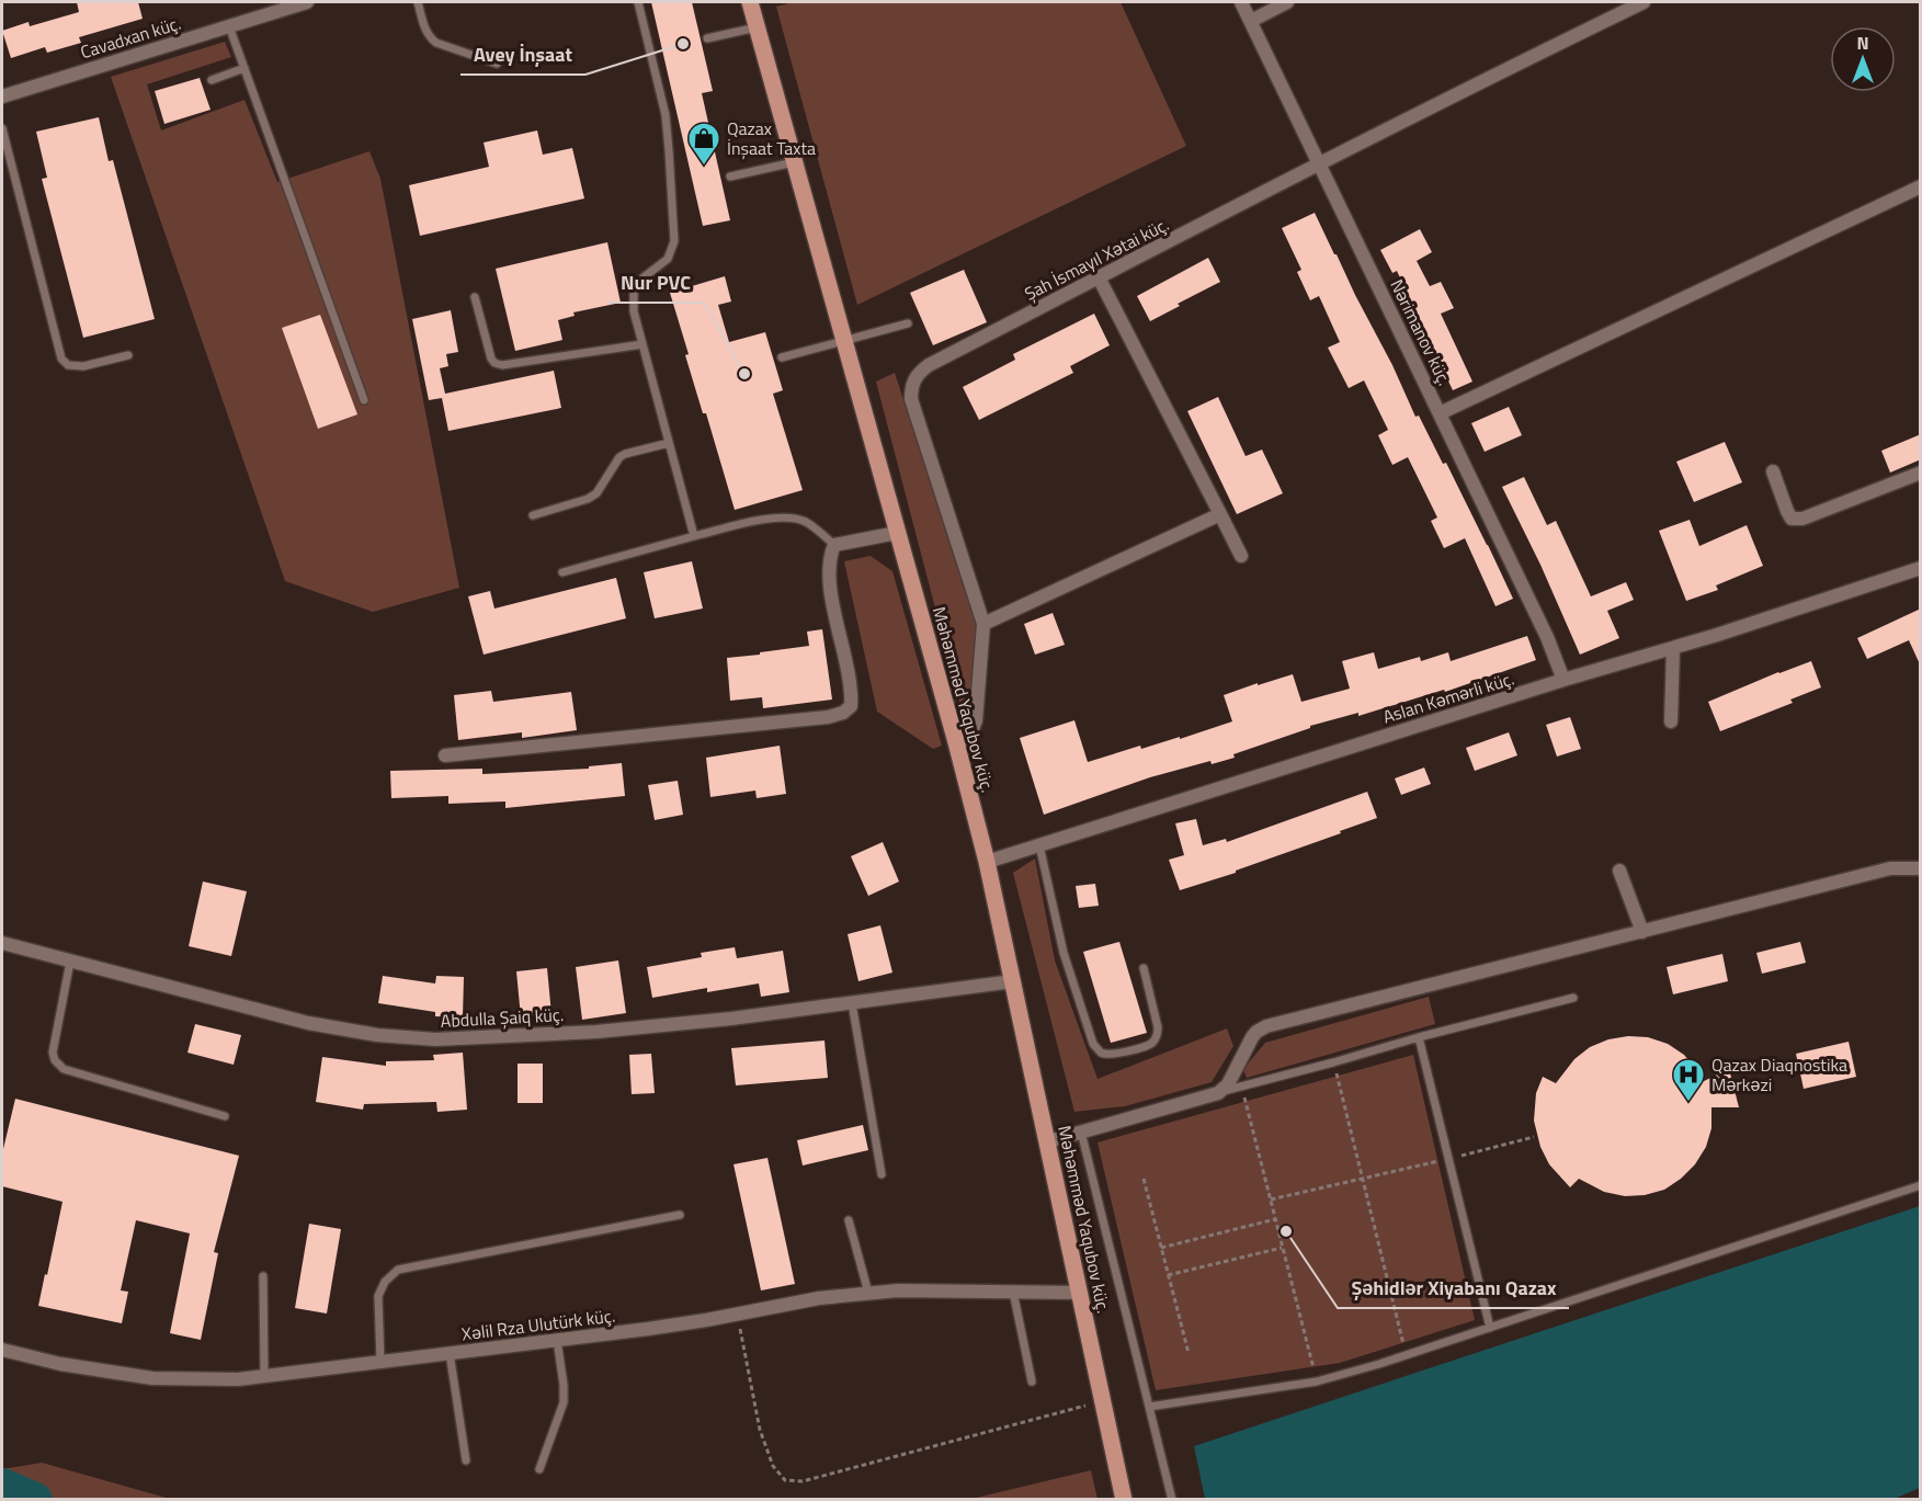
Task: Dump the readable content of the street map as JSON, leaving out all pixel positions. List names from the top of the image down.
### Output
{
  "streets": {
    "main road": ["Məhəmməd Yaqubov küç."],
    "street": [
      "Cavadxan küç.",
      "Şah İsmayıl Xətai küç.",
      "Nərimanov küç.",
      "Aslan Kəmərli küç.",
      "Abdulla Şaiq küç.",
      "Xəlil Rza Ulutürk küç."
    ]
  },
  "crossings": [
    ["Şah İsmayıl Xətai küç.", "Nərimanov küç."],
    ["Şah İsmayıl Xətai küç.", "Məhəmməd Yaqubov küç."],
    ["Nərimanov küç.", "Aslan Kəmərli küç."],
    ["Aslan Kəmərli küç.", "Məhəmməd Yaqubov küç."],
    ["Məhəmməd Yaqubov küç.", "Abdulla Şaiq küç."],
    ["Məhəmməd Yaqubov küç.", "Xəlil Rza Ulutürk küç."]
  ],
  "places": {
    "other": ["Avey İnşaat", "Nur PVC", "Şəhidlər Xiyabanı Qazax"],
    "shop": ["Qazax İnşaat Taxta"],
    "hospital": ["Qazax Diaqnostika Mərkəzi"]
  },
  "north": "top"
}
